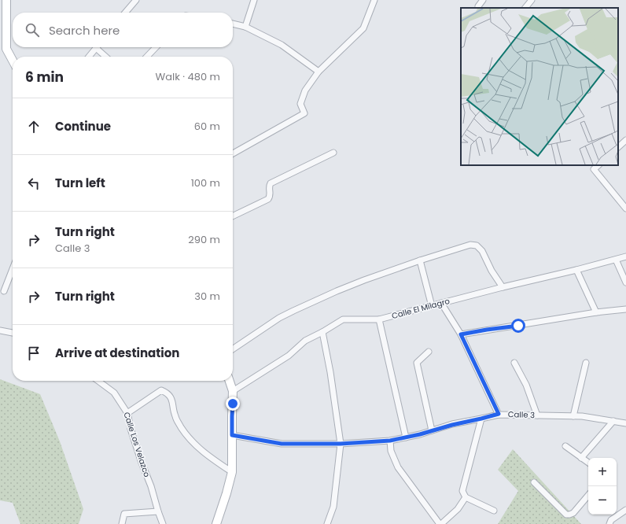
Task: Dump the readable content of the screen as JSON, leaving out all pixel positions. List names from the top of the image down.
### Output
{
  "streets": {
    "street": ["Calle El Milagro", "Calle 3", "Calle Los Velazco"]
  },
  "page": {
    "search": "Search here",
    "heading": ["6 min", "Walk · 480 m"],
    "list": [
      ["Continue", "60 m"],
      ["Turn left", "100 m"],
      ["Turn right", "Calle 3", "290 m"],
      ["Turn right", "30 m"],
      "Arrive at destination"
    ],
    "map_buttons": ["+", "−"]
  }
}
